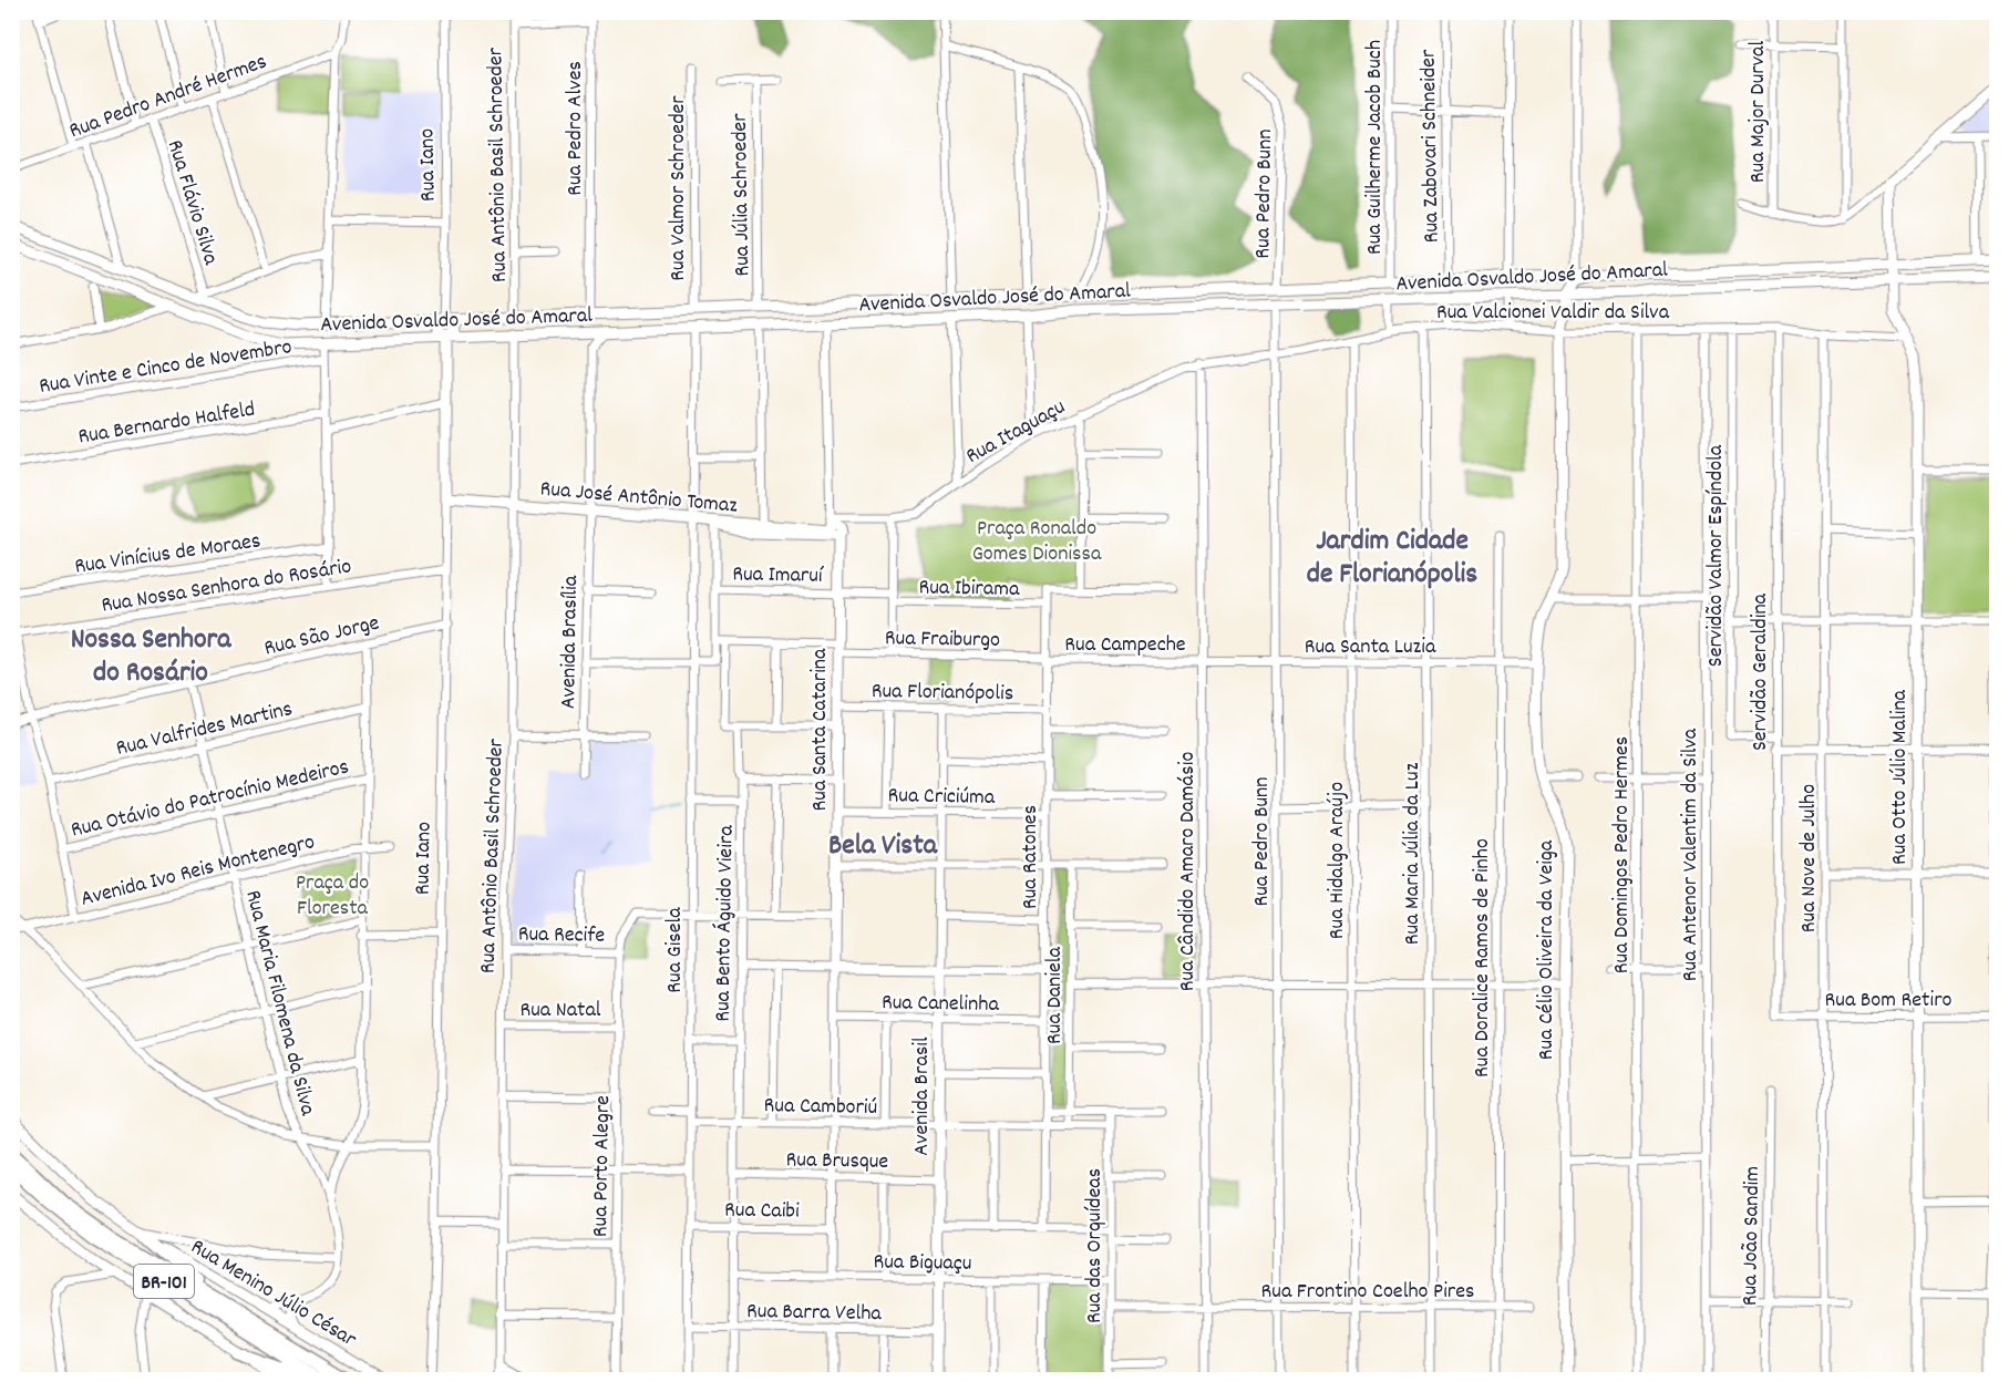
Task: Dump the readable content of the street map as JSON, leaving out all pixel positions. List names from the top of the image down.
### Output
{
  "streets": {
    "highway": ["BR-101"],
    "main road": [
      "Rua Iano",
      "Avenida Osvaldo José do Amaral",
      "Rua José Antônio Tomaz",
      "Rua Santa Catarina",
      "Rua Otto Júlio Malina",
      "Rua Célio Oliveira da Veiga",
      "Avenida Brasil",
      "Rua Menino Júlio César"
    ],
    "street": [
      "Rua Pedro André Hermes",
      "Rua Major Durval",
      "Rua Pedro Alves",
      "Rua Zabovari Schneider",
      "Rua Guilherme Jacob Buch",
      "Rua Antônio Basil Schroeder",
      "Rua Valmor Schroeder",
      "Rua Pedro Bunn",
      "Rua Júlia Schroeder",
      "Rua Flávio Silva",
      "Rua Valcionei Valdir da Silva",
      "Rua Vinte e Cinco de Novembro",
      "Rua Bernardo Halfeld",
      "Rua Itaguaçu",
      "Rua Vinícius de Moraes",
      "Servidão Valmor Espíndola",
      "Rua Imaruí",
      "Rua Nossa Senhora do Rosário",
      "Rua Ibirama",
      "Rua São Jorge",
      "Rua Fraiburgo",
      "Avenida Brasília",
      "Rua Campeche",
      "Rua Santa Luzia",
      "Servidão Geraldina",
      "Rua Florianópolis",
      "Rua Valfrides Martins",
      "Rua Criciúma",
      "Rua Otávio do Patrocínio Medeiros",
      "Rua Maria Júlia da Luz",
      "Rua Domingos Pedro Hermes",
      "Rua Antenor Valentim da Silva",
      "Rua Ratones",
      "Rua Nove de Julho",
      "Rua Hidalgo Araújo",
      "Avenida Ivo Reis Montenegro",
      "Rua Cândido Amaro Damásio",
      "Rua Bento Águido Vieira",
      "Rua Recife",
      "Rua Gisela",
      "Rua Doralice Ramos de Pinho",
      "Rua Daniela",
      "Rua Bom Retiro",
      "Rua Canelinha",
      "Rua Maria Filomena da Silva",
      "Rua Natal",
      "Rua Camboriú",
      "Rua Brusque",
      "Rua Porto Alegre",
      "Rua Caibi",
      "Rua João Sandim",
      "Rua das Orquídeas",
      "Rua Biguaçu",
      "Rua Frontino Coelho Pires",
      "Rua Barra Velha"
    ]
  },
  "crossings": [
    ["Rua Pedro André Hermes", "Rua Flávio Silva"],
    ["Rua Pedro Alves", "Rua Antônio Basil Schroeder"],
    ["Rua Pedro Alves", "Avenida Osvaldo José do Amaral"],
    ["Rua Zabovari Schneider", "Avenida Osvaldo José do Amaral"],
    ["Rua Guilherme Jacob Buch", "Avenida Osvaldo José do Amaral"],
    ["Rua Iano", "Avenida Osvaldo José do Amaral"],
    ["Rua Iano", "Rua José Antônio Tomaz"],
    ["Rua Iano", "Rua Nossa Senhora do Rosário"],
    ["Rua Iano", "Rua São Jorge"],
    ["Rua Antônio Basil Schroeder", "Avenida Osvaldo José do Amaral"],
    ["Rua Antônio Basil Schroeder", "Rua José Antônio Tomaz"],
    ["Rua Antônio Basil Schroeder", "Rua Recife"],
    ["Rua Antônio Basil Schroeder", "Rua Natal"],
    ["Rua Valmor Schroeder", "Avenida Osvaldo José do Amaral"],
    ["Rua Pedro Bunn", "Avenida Osvaldo José do Amaral"],
    ["Rua Pedro Bunn", "Rua Valcionei Valdir da Silva"],
    ["Rua Pedro Bunn", "Rua Santa Luzia"],
    ["Rua Pedro Bunn", "Rua Frontino Coelho Pires"],
    ["Rua Júlia Schroeder", "Avenida Osvaldo José do Amaral"],
    ["Rua Flávio Silva", "Avenida Osvaldo José do Amaral"],
    ["Avenida Osvaldo José do Amaral", "Rua Santa Catarina"],
    ["Avenida Osvaldo José do Amaral", "Rua Otto Júlio Malina"],
    ["Avenida Osvaldo José do Amaral", "Rua Célio Oliveira da Veiga"],
    ["Rua Valcionei Valdir da Silva", "Rua Itaguaçu"],
    ["Rua Valcionei Valdir da Silva", "Servidão Valmor Espíndola"],
    ["Rua Valcionei Valdir da Silva", "Servidão Geraldina"],
    ["Rua Valcionei Valdir da Silva", "Rua Otto Júlio Malina"],
    ["Rua Valcionei Valdir da Silva", "Rua Maria Júlia da Luz"],
    ["Rua Valcionei Valdir da Silva", "Rua Domingos Pedro Hermes"],
    ["Rua Valcionei Valdir da Silva", "Rua Antenor Valentim da Silva"],
    ["Rua Valcionei Valdir da Silva", "Rua Nove de Julho"],
    ["Rua Valcionei Valdir da Silva", "Rua Hidalgo Araújo"],
    ["Rua Valcionei Valdir da Silva", "Rua Cândido Amaro Damásio"],
    ["Rua Valcionei Valdir da Silva", "Rua Célio Oliveira da Veiga"],
    ["Rua Itaguaçu", "Rua José Antônio Tomaz"],
    ["Rua Itaguaçu", "Rua Santa Catarina"],
    ["Rua Itaguaçu", "Rua Cândido Amaro Damásio"],
    ["Rua José Antônio Tomaz", "Avenida Brasília"],
    ["Rua José Antônio Tomaz", "Rua Santa Catarina"],
    ["Rua José Antônio Tomaz", "Rua Gisela"],
    ["Servidão Valmor Espíndola", "Servidão Geraldina"],
    ["Rua Imaruí", "Rua Santa Catarina"],
    ["Rua Ibirama", "Rua Ratones"],
    ["Rua São Jorge", "Rua Maria Filomena da Silva"],
    ["Rua Fraiburgo", "Rua Campeche"],
    ["Rua Fraiburgo", "Rua Santa Catarina"],
    ["Rua Fraiburgo", "Rua Ratones"],
    ["Rua Campeche", "Rua Santa Luzia"],
    ["Rua Campeche", "Rua Ratones"],
    ["Rua Campeche", "Rua Cândido Amaro Damásio"],
    ["Rua Santa Luzia", "Rua Maria Júlia da Luz"],
    ["Rua Santa Luzia", "Rua Hidalgo Araújo"],
    ["Rua Santa Luzia", "Rua Cândido Amaro Damásio"],
    ["Rua Santa Luzia", "Rua Célio Oliveira da Veiga"],
    ["Rua Santa Luzia", "Rua Doralice Ramos de Pinho"],
    ["Servidão Geraldina", "Rua Bom Retiro"],
    ["Rua Florianópolis", "Rua Santa Catarina"],
    ["Rua Florianópolis", "Rua Ratones"],
    ["Rua Florianópolis", "Avenida Brasil"],
    ["Rua Valfrides Martins", "Rua Maria Filomena da Silva"],
    ["Rua Santa Catarina", "Rua Criciúma"],
    ["Rua Santa Catarina", "Rua Canelinha"],
    ["Rua Santa Catarina", "Rua Camboriú"],
    ["Rua Santa Catarina", "Rua Brusque"],
    ["Rua Santa Catarina", "Rua Caibi"],
    ["Rua Santa Catarina", "Rua Biguaçu"],
    ["Rua Otto Júlio Malina", "Rua Bom Retiro"],
    ["Rua Criciúma", "Rua Ratones"],
    ["Rua Criciúma", "Avenida Brasil"],
    ["Rua Otávio do Patrocínio Medeiros", "Rua Maria Filomena da Silva"],
    ["Rua Maria Júlia da Luz", "Rua Frontino Coelho Pires"],
    ["Rua Ratones", "Rua Canelinha"],
    ["Rua Ratones", "Rua Camboriú"],
    ["Rua Nove de Julho", "Rua Bom Retiro"],
    ["Rua Hidalgo Araújo", "Rua Frontino Coelho Pires"],
    ["Avenida Ivo Reis Montenegro", "Rua Maria Filomena da Silva"],
    ["Rua Cândido Amaro Damásio", "Rua Frontino Coelho Pires"],
    ["Rua Bento Águido Vieira", "Rua Camboriú"],
    ["Rua Bento Águido Vieira", "Rua Brusque"],
    ["Rua Bento Águido Vieira", "Rua Caibi"],
    ["Rua Bento Águido Vieira", "Rua Biguaçu"],
    ["Rua Bento Águido Vieira", "Rua Barra Velha"],
    ["Rua Recife", "Rua Porto Alegre"],
    ["Rua Gisela", "Rua Camboriú"],
    ["Rua Gisela", "Rua Caibi"],
    ["Rua Gisela", "Rua Barra Velha"],
    ["Rua Doralice Ramos de Pinho", "Rua Frontino Coelho Pires"],
    ["Rua Daniela", "Rua Camboriú"],
    ["Rua Canelinha", "Avenida Brasil"],
    ["Rua Natal", "Rua Porto Alegre"],
    ["Avenida Brasil", "Rua Camboriú"],
    ["Avenida Brasil", "Rua Brusque"],
    ["Avenida Brasil", "Rua Biguaçu"],
    ["Avenida Brasil", "Rua Barra Velha"],
    ["Rua Camboriú", "Rua das Orquídeas"],
    ["Rua das Orquídeas", "Rua Biguaçu"],
    ["Rua das Orquídeas", "Rua Frontino Coelho Pires"]
  ],
  "districts": ["Jardim Cidade de Florianópolis", "Nossa Senhora do Rosário", "Bela Vista"],
  "parks": ["Praça Ronaldo Gomes Dionissa", "Praça do Floresta"]
}
